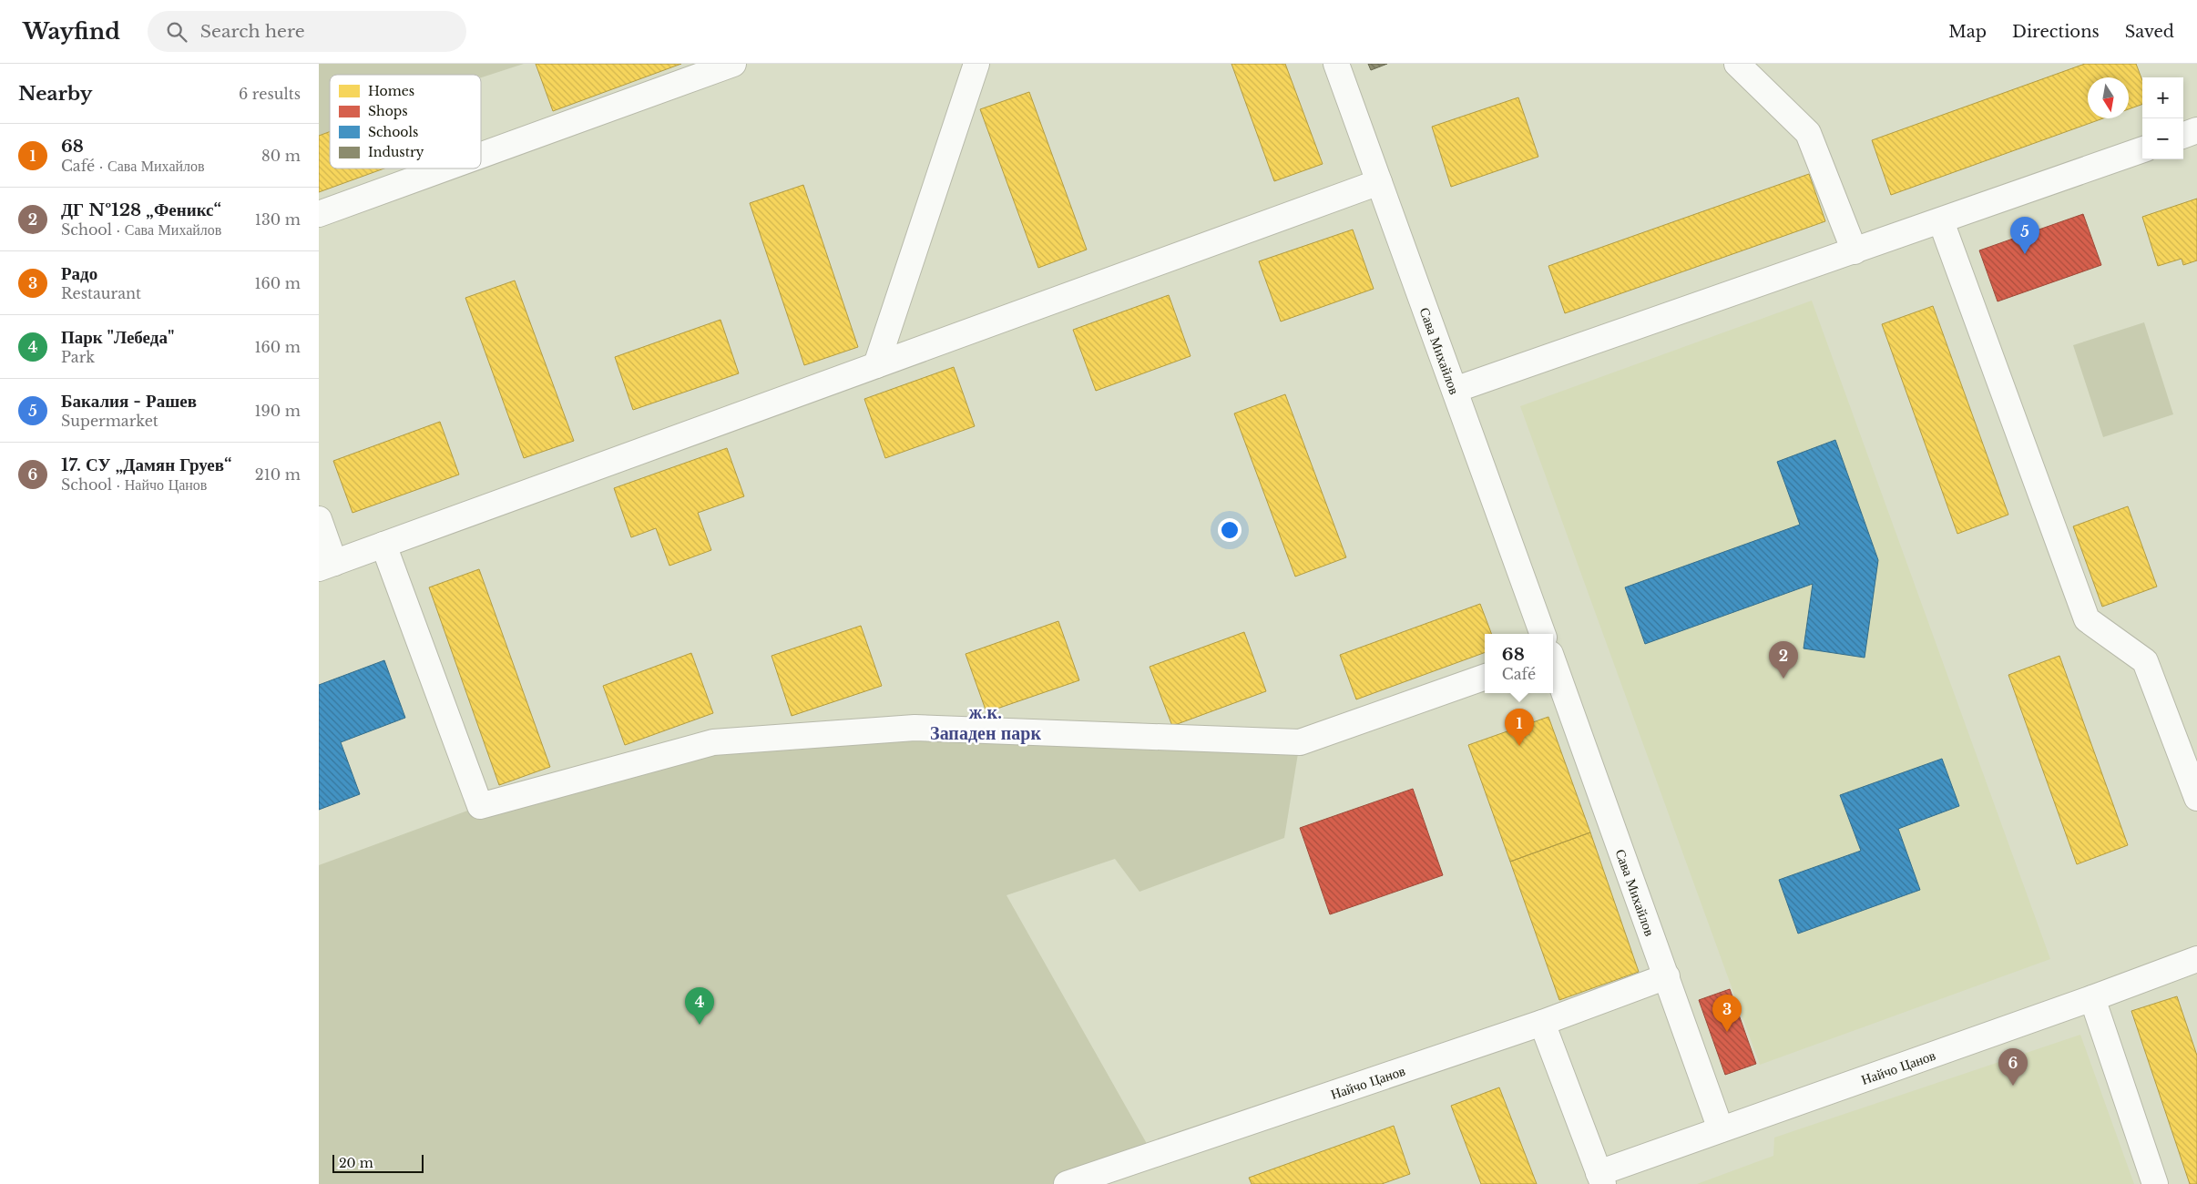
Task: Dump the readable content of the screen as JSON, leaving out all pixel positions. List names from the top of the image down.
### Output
{
  "streets": {
    "street": ["Сава Михайлов", "Найчо Цанов"]
  },
  "crossings": [
    ["Сава Михайлов", "Найчо Цанов"]
  ],
  "districts": ["ж.к. Западен парк"],
  "legend": [
    "Homes",
    "Shops",
    "Schools",
    "Industry"
  ],
  "scale_bar": "20 m",
  "north": "bottom",
  "page": {
    "header": "Wayfind",
    "search": "Search here",
    "nav": ["Map", "Directions", "Saved"],
    "heading": ["Nearby", "6 results"],
    "map_buttons": ["+", "−"],
    "list": [
      {
        "mark": "1",
        "name": "68",
        "note": "Café · Сава Михайлов",
        "value": "80 m"
      },
      {
        "mark": "2",
        "name": "ДГ №128 „Феникс“",
        "note": "School · Сава Михайлов",
        "value": "130 m"
      },
      {
        "mark": "3",
        "name": "Радо",
        "note": "Restaurant",
        "value": "160 m"
      },
      {
        "mark": "4",
        "name": "Парк \"Лебеда\"",
        "note": "Park",
        "value": "160 m"
      },
      {
        "mark": "5",
        "name": "Бакалия - Рашев",
        "note": "Supermarket",
        "value": "190 m"
      },
      {
        "mark": "6",
        "name": "17. СУ „Дамян Груев“",
        "note": "School · Найчо Цанов",
        "value": "210 m"
      }
    ],
    "pins": [
      "5",
      "2",
      "1",
      "4",
      "3",
      "6"
    ],
    "popup": ["68", "Café"],
    "scale": "20 m"
  }
}
